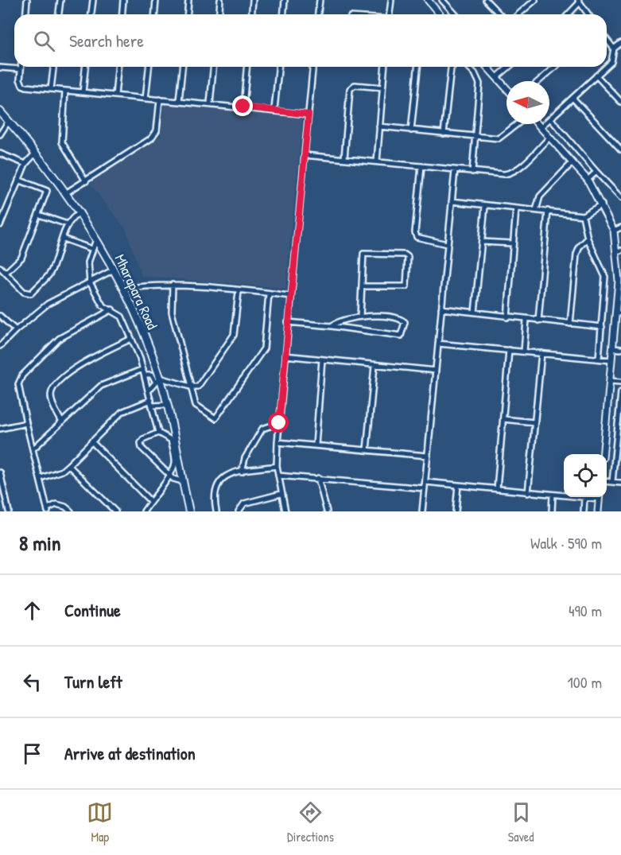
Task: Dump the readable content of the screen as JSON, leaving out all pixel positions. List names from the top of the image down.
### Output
{
  "streets": {
    "main road": ["Mharapara Road"]
  },
  "north": "left",
  "page": {
    "search": "Search here",
    "heading": ["8 min", "Walk · 590 m"],
    "list": [
      ["Continue", "490 m"],
      ["Turn left", "100 m"],
      "Arrive at destination"
    ],
    "nav": ["Map", "Directions", "Saved"]
  }
}
